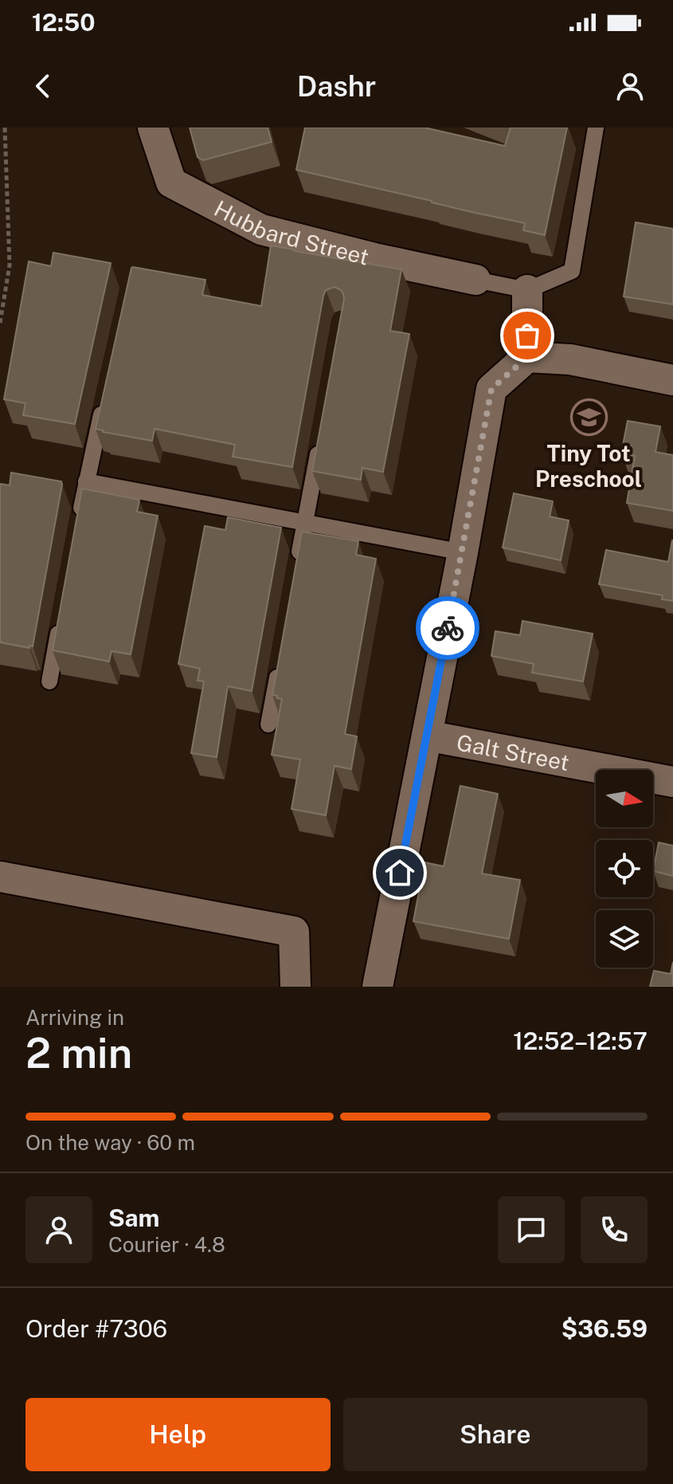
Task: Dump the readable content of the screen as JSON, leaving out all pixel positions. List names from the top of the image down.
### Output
{
  "streets": {
    "street": ["Hubbard Street", "Galt Street"]
  },
  "places": {
    "school or university": ["Tiny Tot Preschool"]
  },
  "north": "right",
  "page": {
    "status": "12:50",
    "header": "Dashr",
    "heading": ["2 min", "Arriving in", "12:52–12:57"],
    "panel": [
      "Sam",
      "Courier · 4.8",
      "Order #7306",
      "$36.59"
    ],
    "bar": "On the way · 60 m",
    "buttons": ["Help", "Share"]
  }
}
